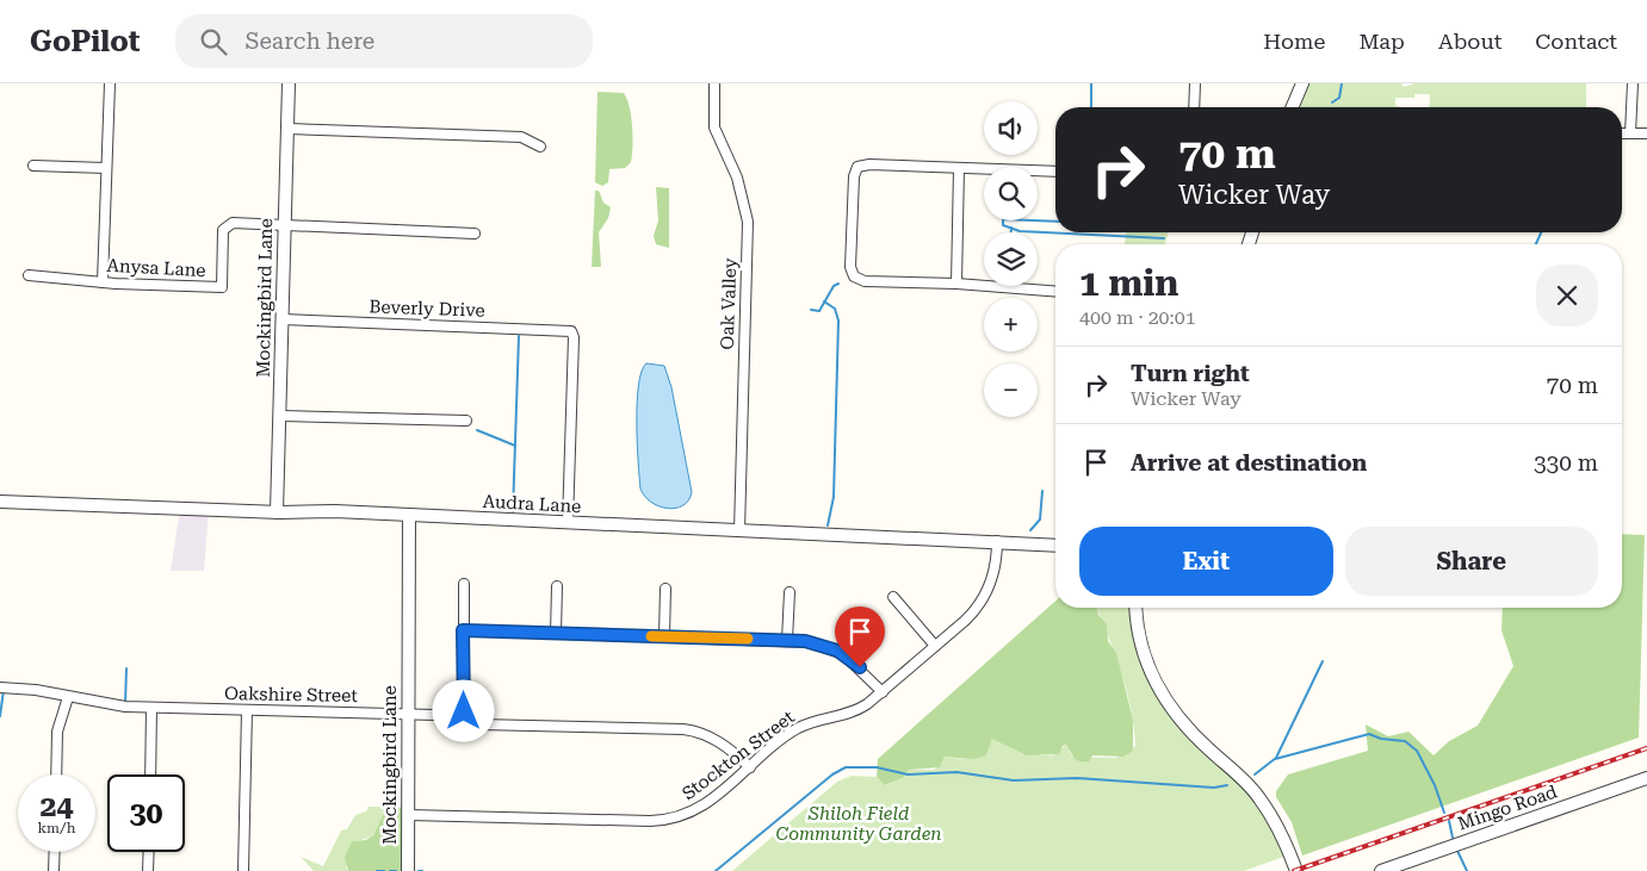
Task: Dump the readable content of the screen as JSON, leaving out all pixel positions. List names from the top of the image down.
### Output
{
  "streets": {
    "street": [
      "Anysa Lane",
      "Mockingbird Lane",
      "Oak Valley",
      "Beverly Drive",
      "Audra Lane",
      "Oakshire Street",
      "Stockton Street",
      "Mingo Road"
    ]
  },
  "crossings": [
    ["Anysa Lane", "Mockingbird Lane"],
    ["Mockingbird Lane", "Beverly Drive"],
    ["Mockingbird Lane", "Audra Lane"],
    ["Mockingbird Lane", "Oakshire Street"],
    ["Mockingbird Lane", "Stockton Street"],
    ["Oak Valley", "Audra Lane"],
    ["Beverly Drive", "Audra Lane"],
    ["Audra Lane", "Stockton Street"],
    ["Oakshire Street", "Stockton Street"]
  ],
  "parks": ["Shiloh Field Community Garden"],
  "page": {
    "header": "GoPilot",
    "search": "Search here",
    "nav": [
      "Home",
      "Map",
      "About",
      "Contact"
    ],
    "map_buttons": ["+", "−"],
    "turn": ["70 m", "Wicker Way"],
    "heading": ["1 min", "400 m · 20:01"],
    "list": [
      {
        "name": "Turn right",
        "note": "Wicker Way",
        "value": "70 m"
      },
      {
        "name": "Arrive at destination",
        "value": "330 m"
      }
    ],
    "buttons": ["Exit", "Share"],
    "speed": "24 km/h",
    "limit": "30"
  }
}
